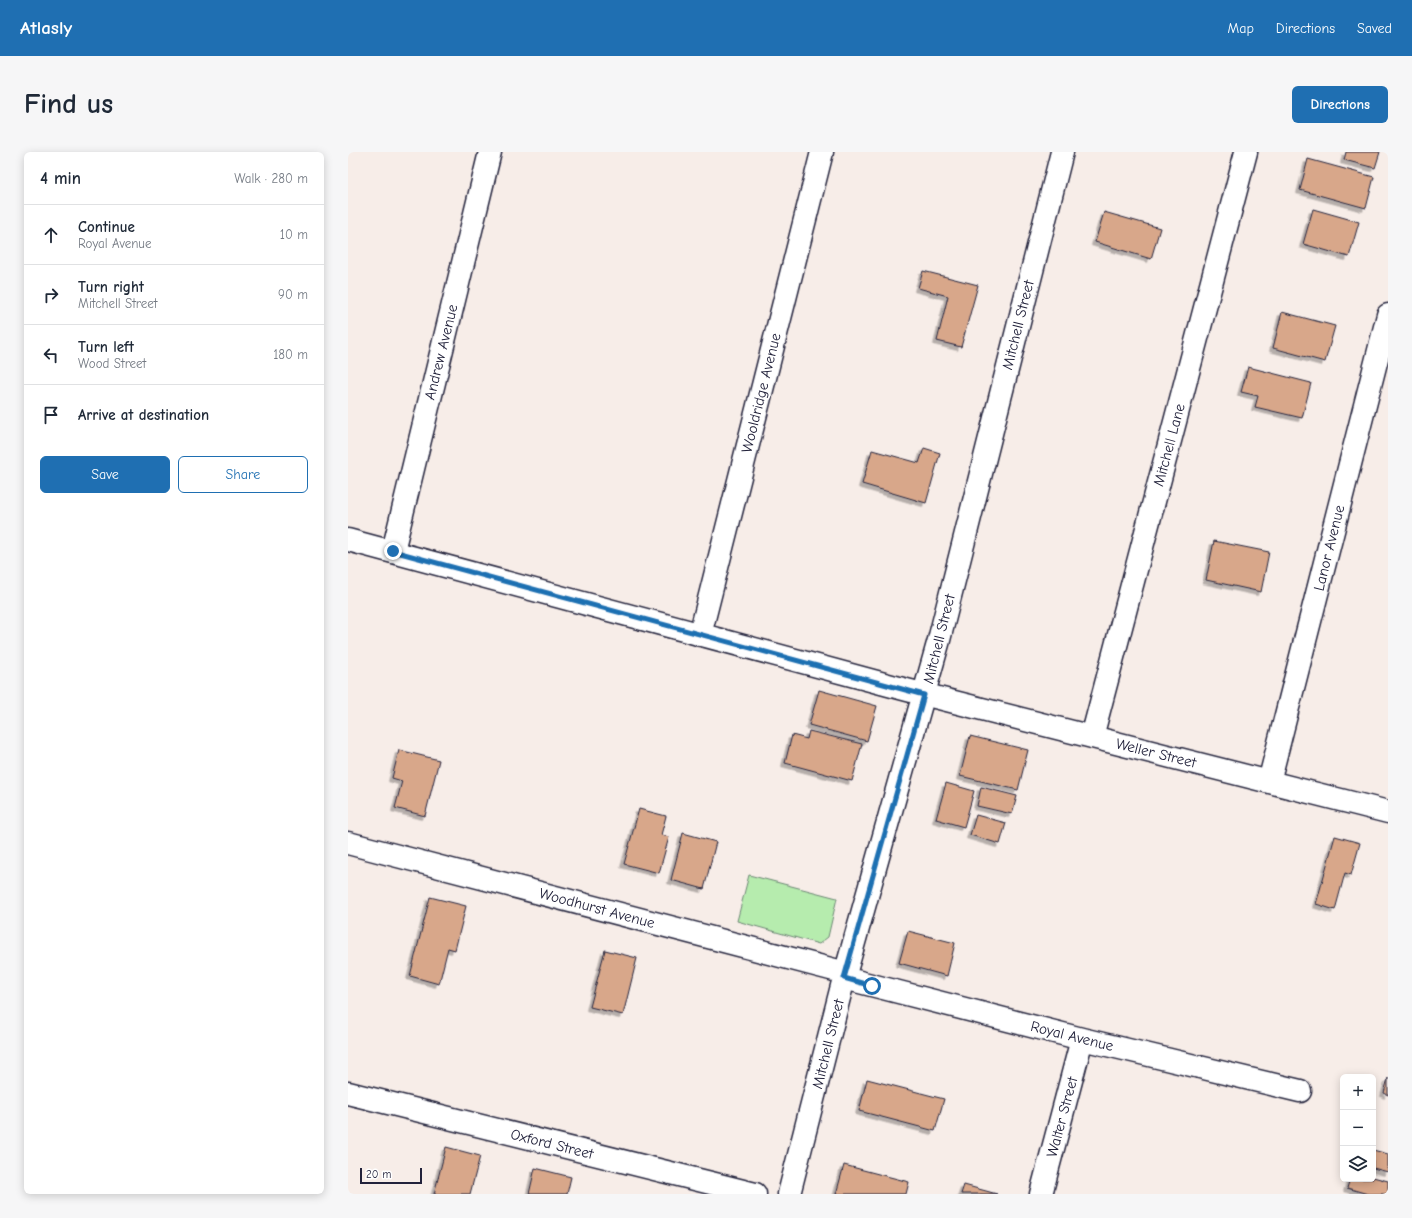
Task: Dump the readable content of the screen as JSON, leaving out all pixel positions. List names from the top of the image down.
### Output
{
  "streets": {
    "street": [
      "Mitchell Street",
      "Andrew Avenue",
      "Wooldridge Avenue",
      "Mitchell Lane",
      "Lanor Avenue",
      "Weller Street",
      "Woodhurst Avenue",
      "Royal Avenue",
      "Walter Street",
      "Oxford Street"
    ]
  },
  "crossings": [
    ["Mitchell Street", "Weller Street"],
    ["Mitchell Street", "Woodhurst Avenue"],
    ["Mitchell Street", "Royal Avenue"],
    ["Andrew Avenue", "Weller Street"],
    ["Wooldridge Avenue", "Weller Street"],
    ["Mitchell Lane", "Weller Street"],
    ["Lanor Avenue", "Weller Street"],
    ["Woodhurst Avenue", "Royal Avenue"],
    ["Royal Avenue", "Walter Street"]
  ],
  "scale_bar": "20 m",
  "page": {
    "header": "Atlasly",
    "nav": ["Map", "Directions", "Saved"],
    "buttons": [
      "Directions",
      ["Save", "Share"]
    ],
    "title": "Find us",
    "heading": ["4 min", "Walk · 280 m"],
    "list": [
      ["Continue", "Royal Avenue", "10 m"],
      ["Turn right", "Mitchell Street", "90 m"],
      ["Turn left", "Wood Street", "180 m"],
      "Arrive at destination"
    ],
    "map_buttons": ["+", "−"],
    "scale": "20 m"
  }
}
